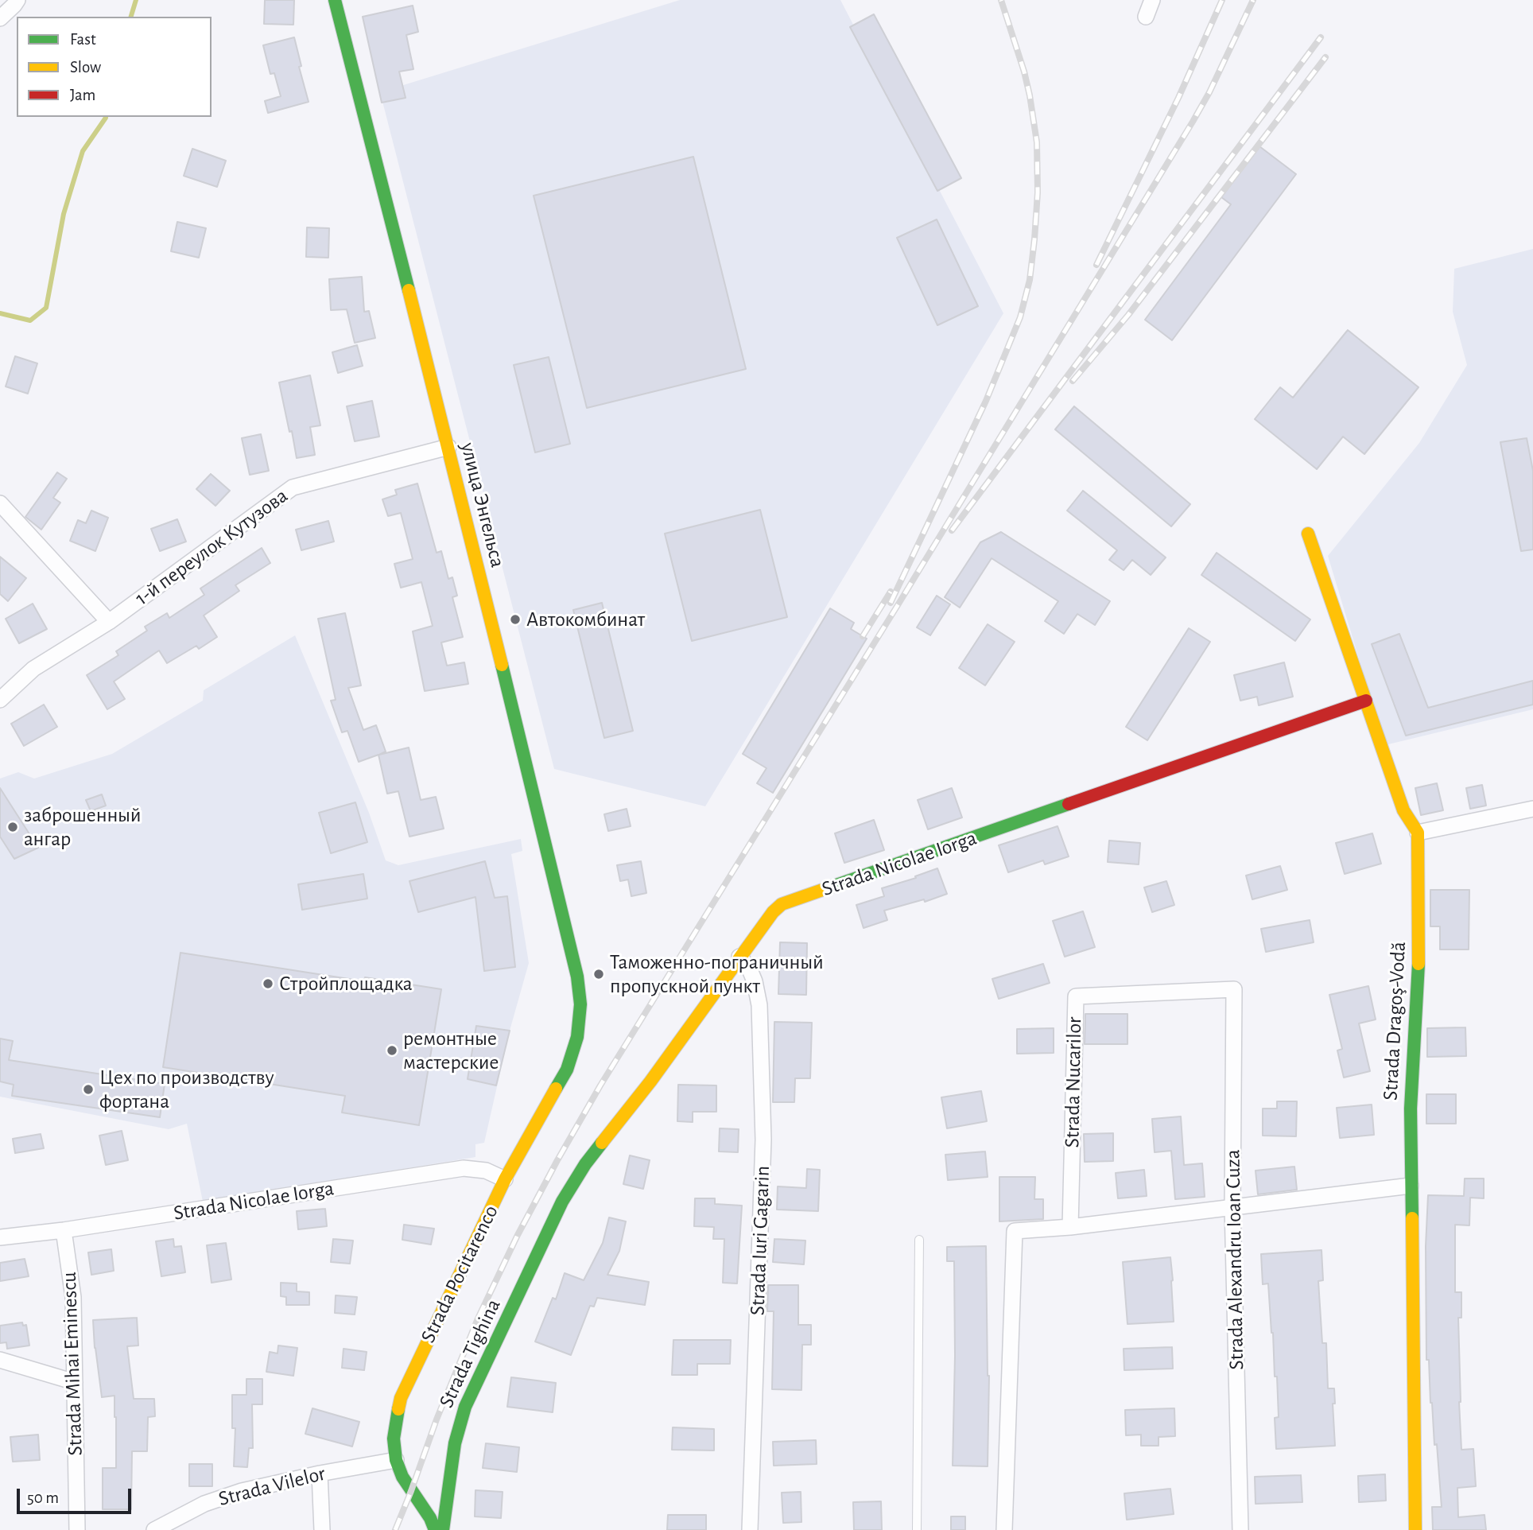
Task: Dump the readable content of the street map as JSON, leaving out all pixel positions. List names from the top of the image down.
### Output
{
  "streets": {
    "street": [
      "улица Энгельса",
      "1-й переулок Кутузова",
      "Strada Nicolae Iorga",
      "Strada Dragoş-Vodă",
      "Strada Nucarilor",
      "Strada Iuri Gagarin",
      "Strada Alexandru Ioan Cuza",
      "Strada Pocitarenco",
      "Strada Tighina",
      "Strada Mihai Eminescu",
      "Strada Vilelor"
    ]
  },
  "crossings": [
    ["улица Энгельса", "1-й переулок Кутузова"],
    ["улица Энгельса", "Strada Pocitarenco"],
    ["Strada Nicolae Iorga", "Strada Iuri Gagarin"],
    ["Strada Nicolae Iorga", "Strada Pocitarenco"],
    ["Strada Nicolae Iorga", "Strada Tighina"],
    ["Strada Nicolae Iorga", "Strada Mihai Eminescu"],
    ["Strada Nucarilor", "Strada Alexandru Ioan Cuza"],
    ["Strada Pocitarenco", "Strada Vilelor"]
  ],
  "places": [
    "Автокомбинат",
    "заброшенный ангар",
    "Таможенно-пограничный пропускной пункт",
    "Стройплощадка",
    "ремонтные мастерские",
    "Цех по производству фортана"
  ],
  "legend": ["Fast", "Slow", "Jam"],
  "scale_bar": "50 m"
}
